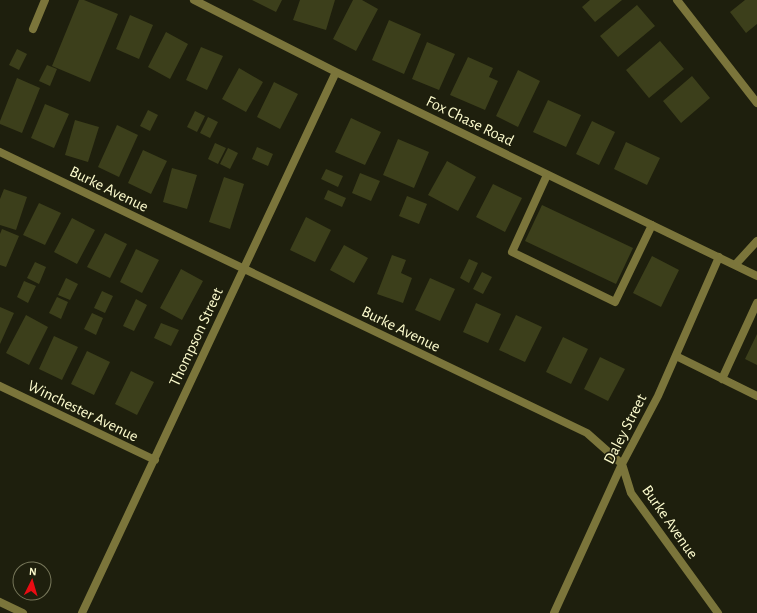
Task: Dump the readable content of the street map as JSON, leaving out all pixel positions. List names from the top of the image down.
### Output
{
  "streets": {
    "street": [
      "Fox Chase Road",
      "Burke Avenue",
      "Thompson Street",
      "Winchester Avenue",
      "Daley Street"
    ]
  },
  "crossings": [
    ["Fox Chase Road", "Thompson Street"],
    ["Fox Chase Road", "Daley Street"],
    ["Burke Avenue", "Thompson Street"],
    ["Burke Avenue", "Daley Street"],
    ["Thompson Street", "Winchester Avenue"]
  ],
  "north": "top"
}
